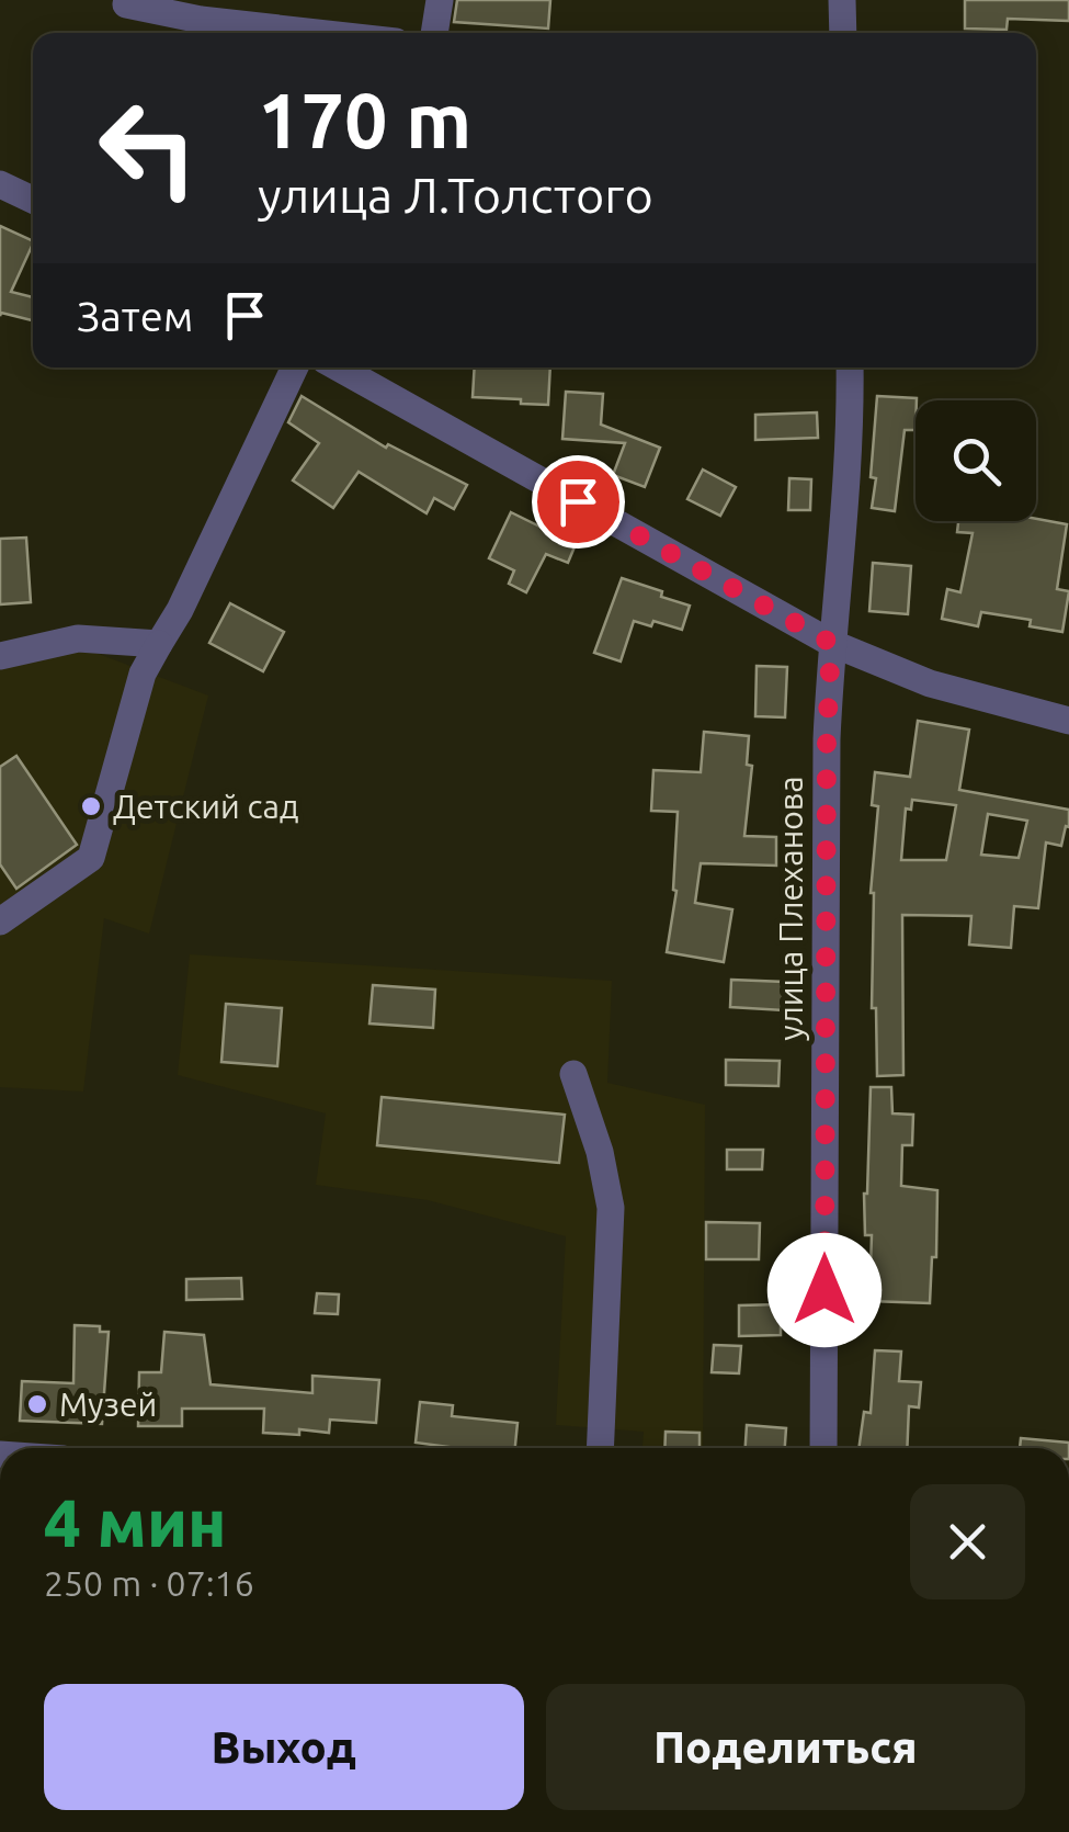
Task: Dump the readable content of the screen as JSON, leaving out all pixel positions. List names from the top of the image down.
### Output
{
  "streets": {
    "street": ["улица Плеханова"]
  },
  "places": ["Детский сад", "Музей"],
  "page": {
    "turn": ["170 m", "улица Л.Толстого"],
    "then": "Затем",
    "heading": ["4 мин", "250 m · 07:16"],
    "buttons": ["Выход", "Поделиться"]
  }
}
